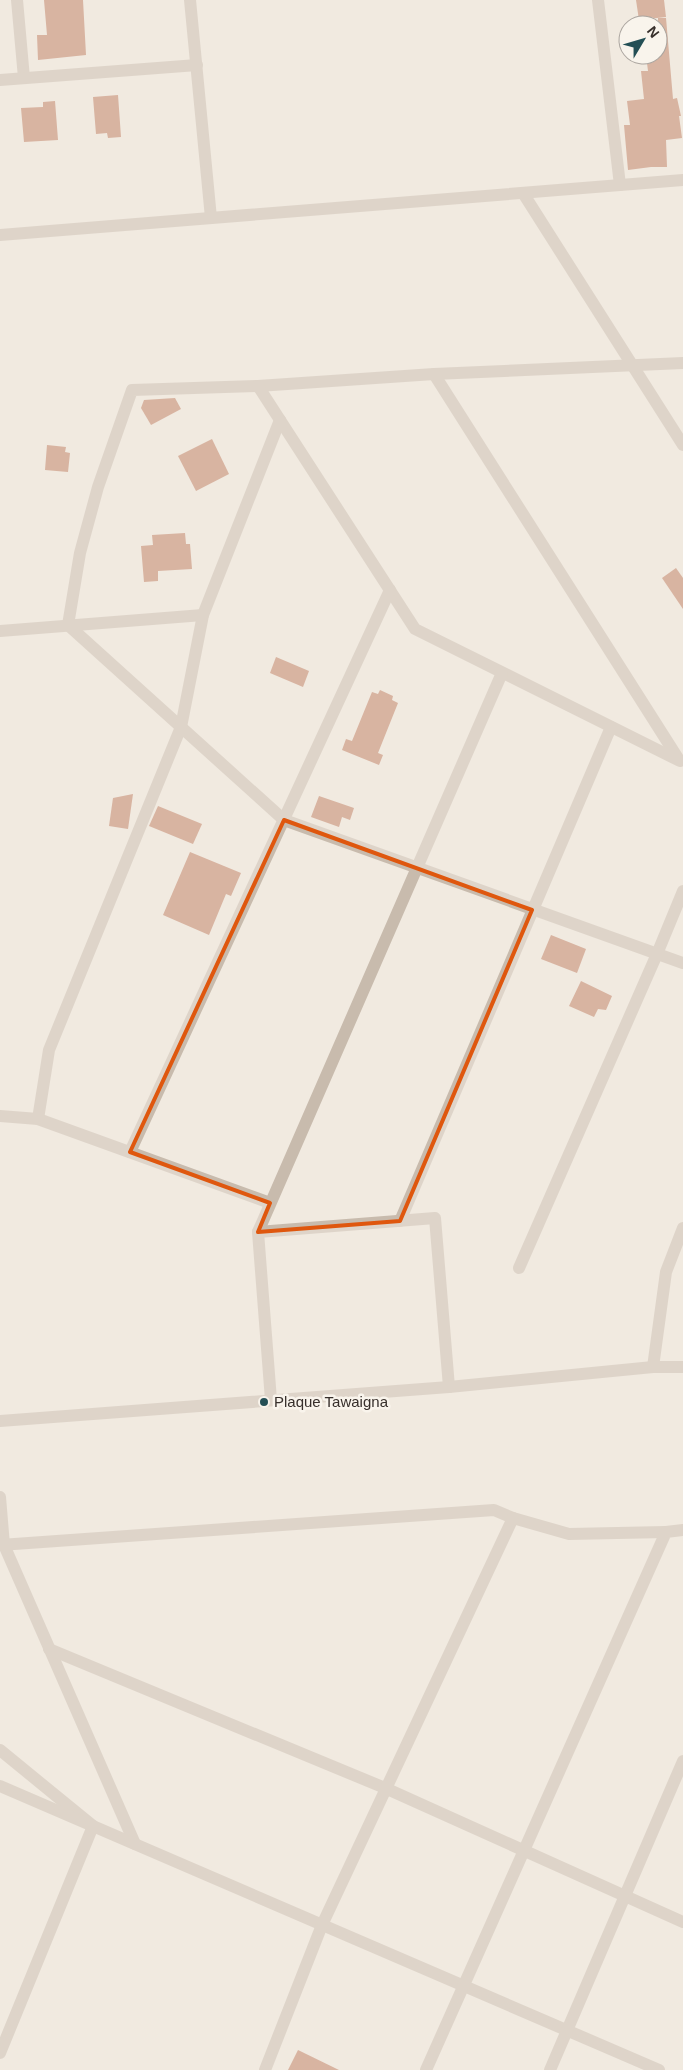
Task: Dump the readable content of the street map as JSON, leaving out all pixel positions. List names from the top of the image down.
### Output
{
  "places": ["Plaque Tawaigna"],
  "north": "top right"
}
